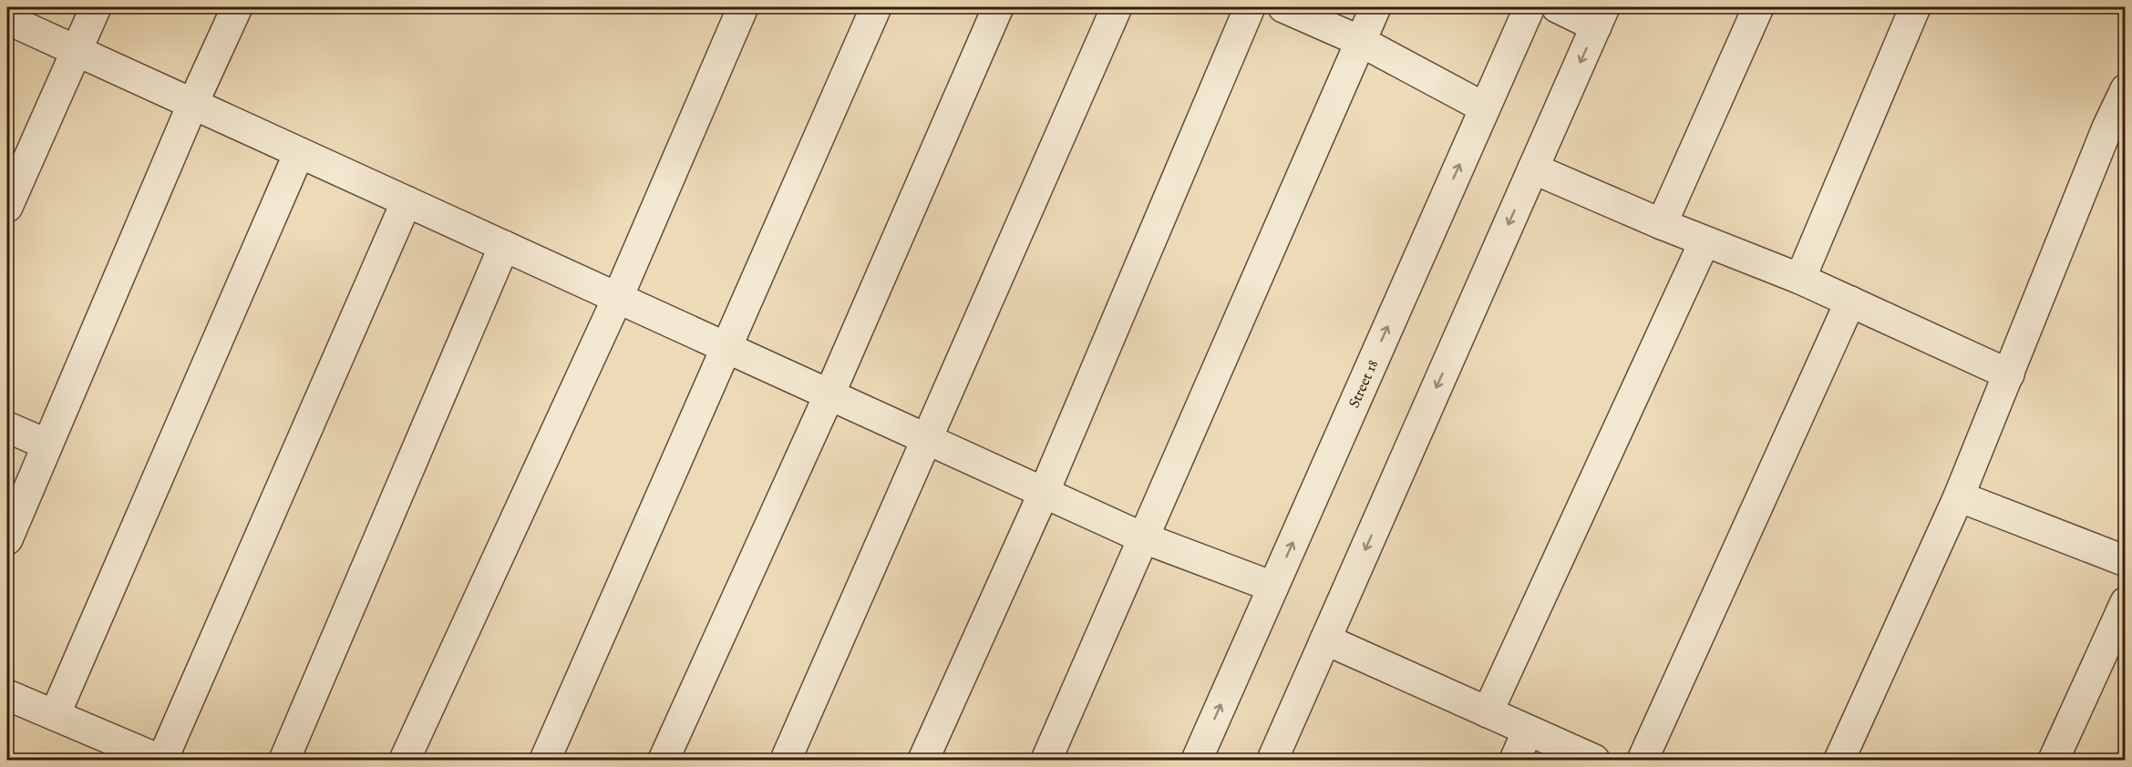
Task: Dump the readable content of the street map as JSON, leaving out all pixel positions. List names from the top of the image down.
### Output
{
  "streets": {
    "street": ["Street 18"]
  }
}
